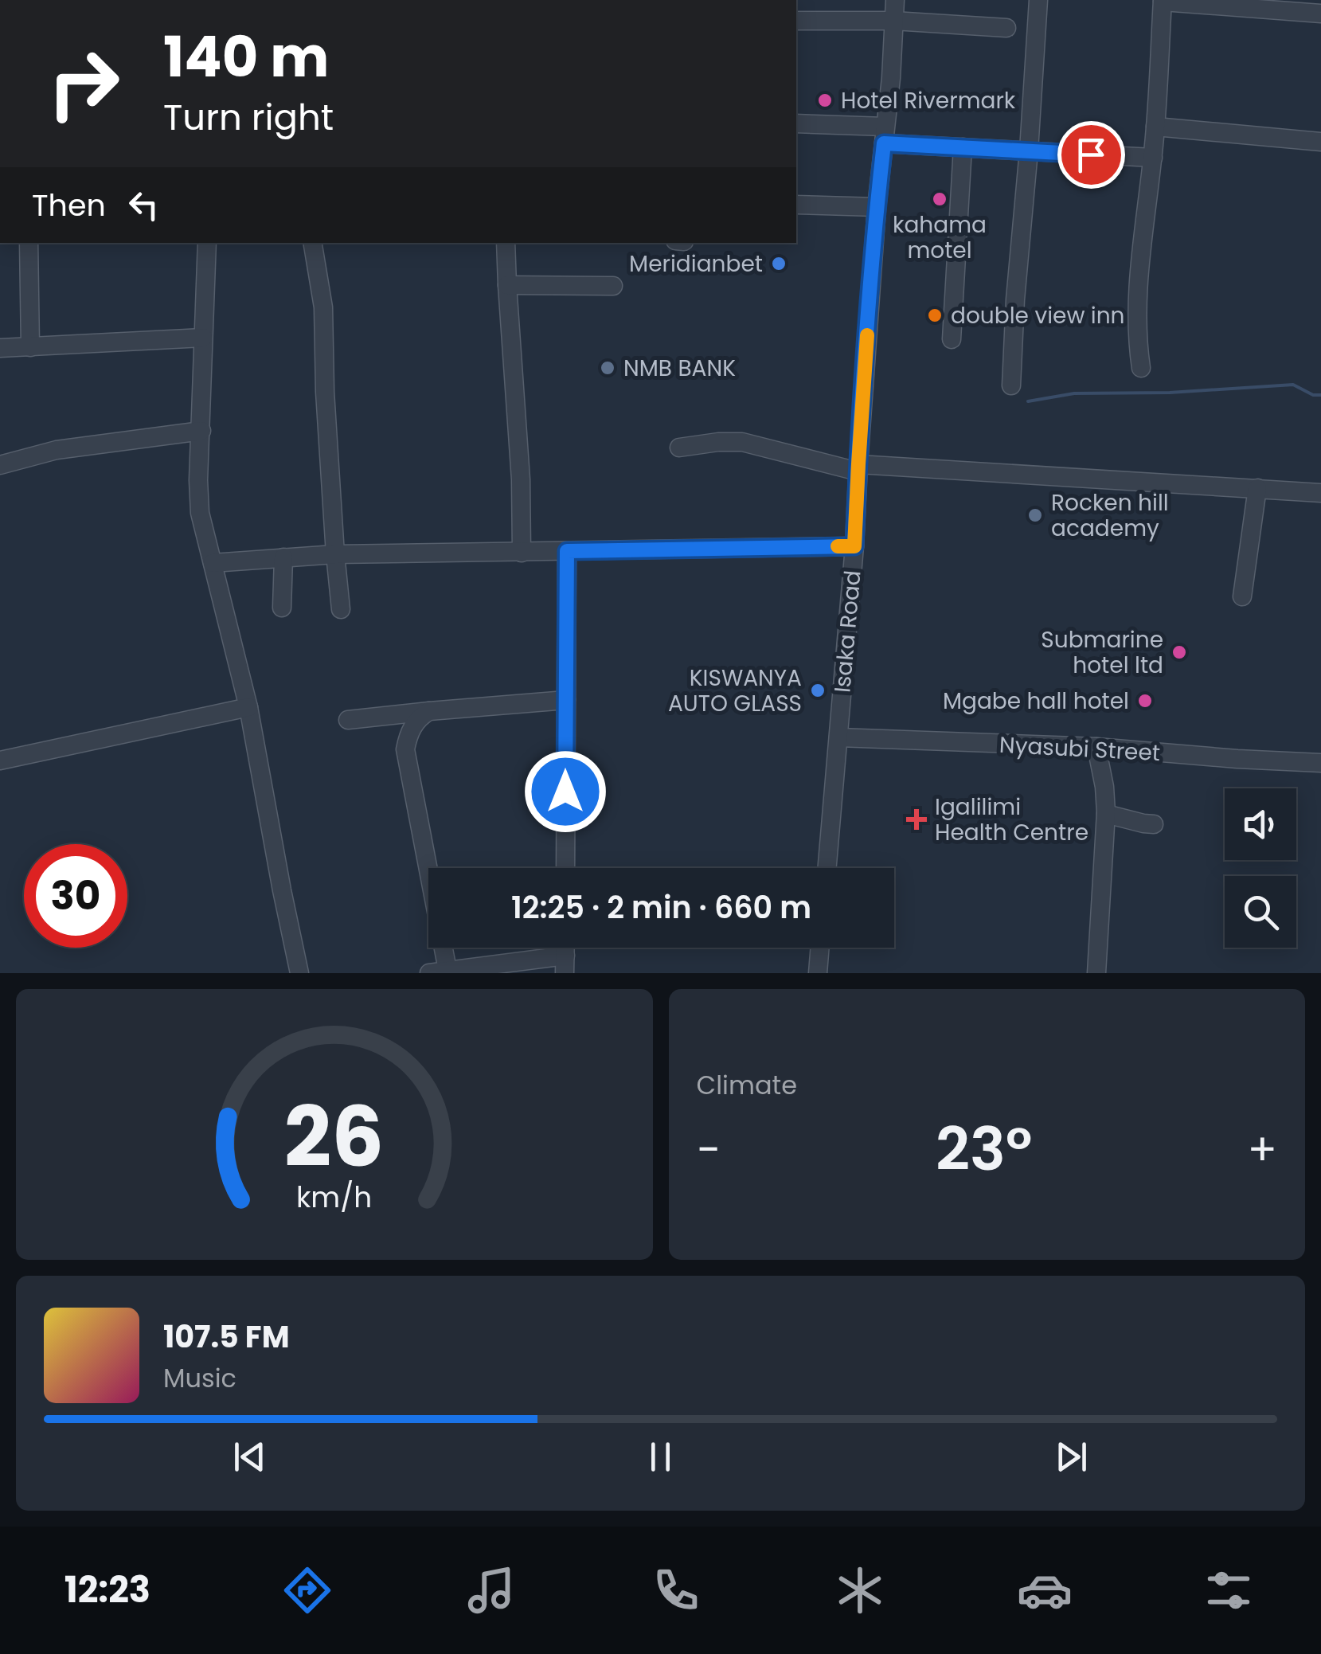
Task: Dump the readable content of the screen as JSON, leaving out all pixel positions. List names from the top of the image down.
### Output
{
  "streets": {
    "street": ["Isaka Road", "Nyasubi Street"]
  },
  "crossings": [
    ["Isaka Road", "Nyasubi Street"]
  ],
  "places": {
    "other": [
      "Hotel Rivermark",
      "kahama motel",
      "Meridianbet",
      "double view inn",
      "NMB BANK",
      "Rocken hill academy",
      "Submarine hotel ltd",
      "KISWANYA AUTO GLASS",
      "Mgabe hall hotel"
    ],
    "health": ["Igalilimi Health Centre"]
  },
  "page": {
    "turn": ["140 m", "Turn right"],
    "then": "Then",
    "limit": "30",
    "trip": "12:25 · 2 min · 660 m",
    "tile": "Climate",
    "heat": ["−", "23°", "+"],
    "song": ["107.5 FM", "Music"],
    "tabs": "12:23",
    "gauge": ["26", "km/h"]
  }
}
